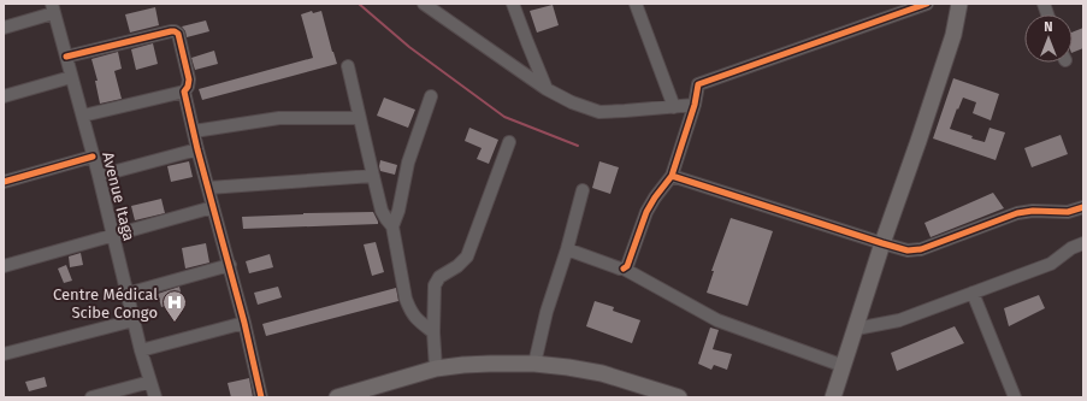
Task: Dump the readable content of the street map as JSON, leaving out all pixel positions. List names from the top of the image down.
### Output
{
  "streets": {
    "street": ["Avenue Itaga"]
  },
  "places": {
    "hospital": ["Centre Médical Scibe Congo"]
  },
  "north": "top"
}
